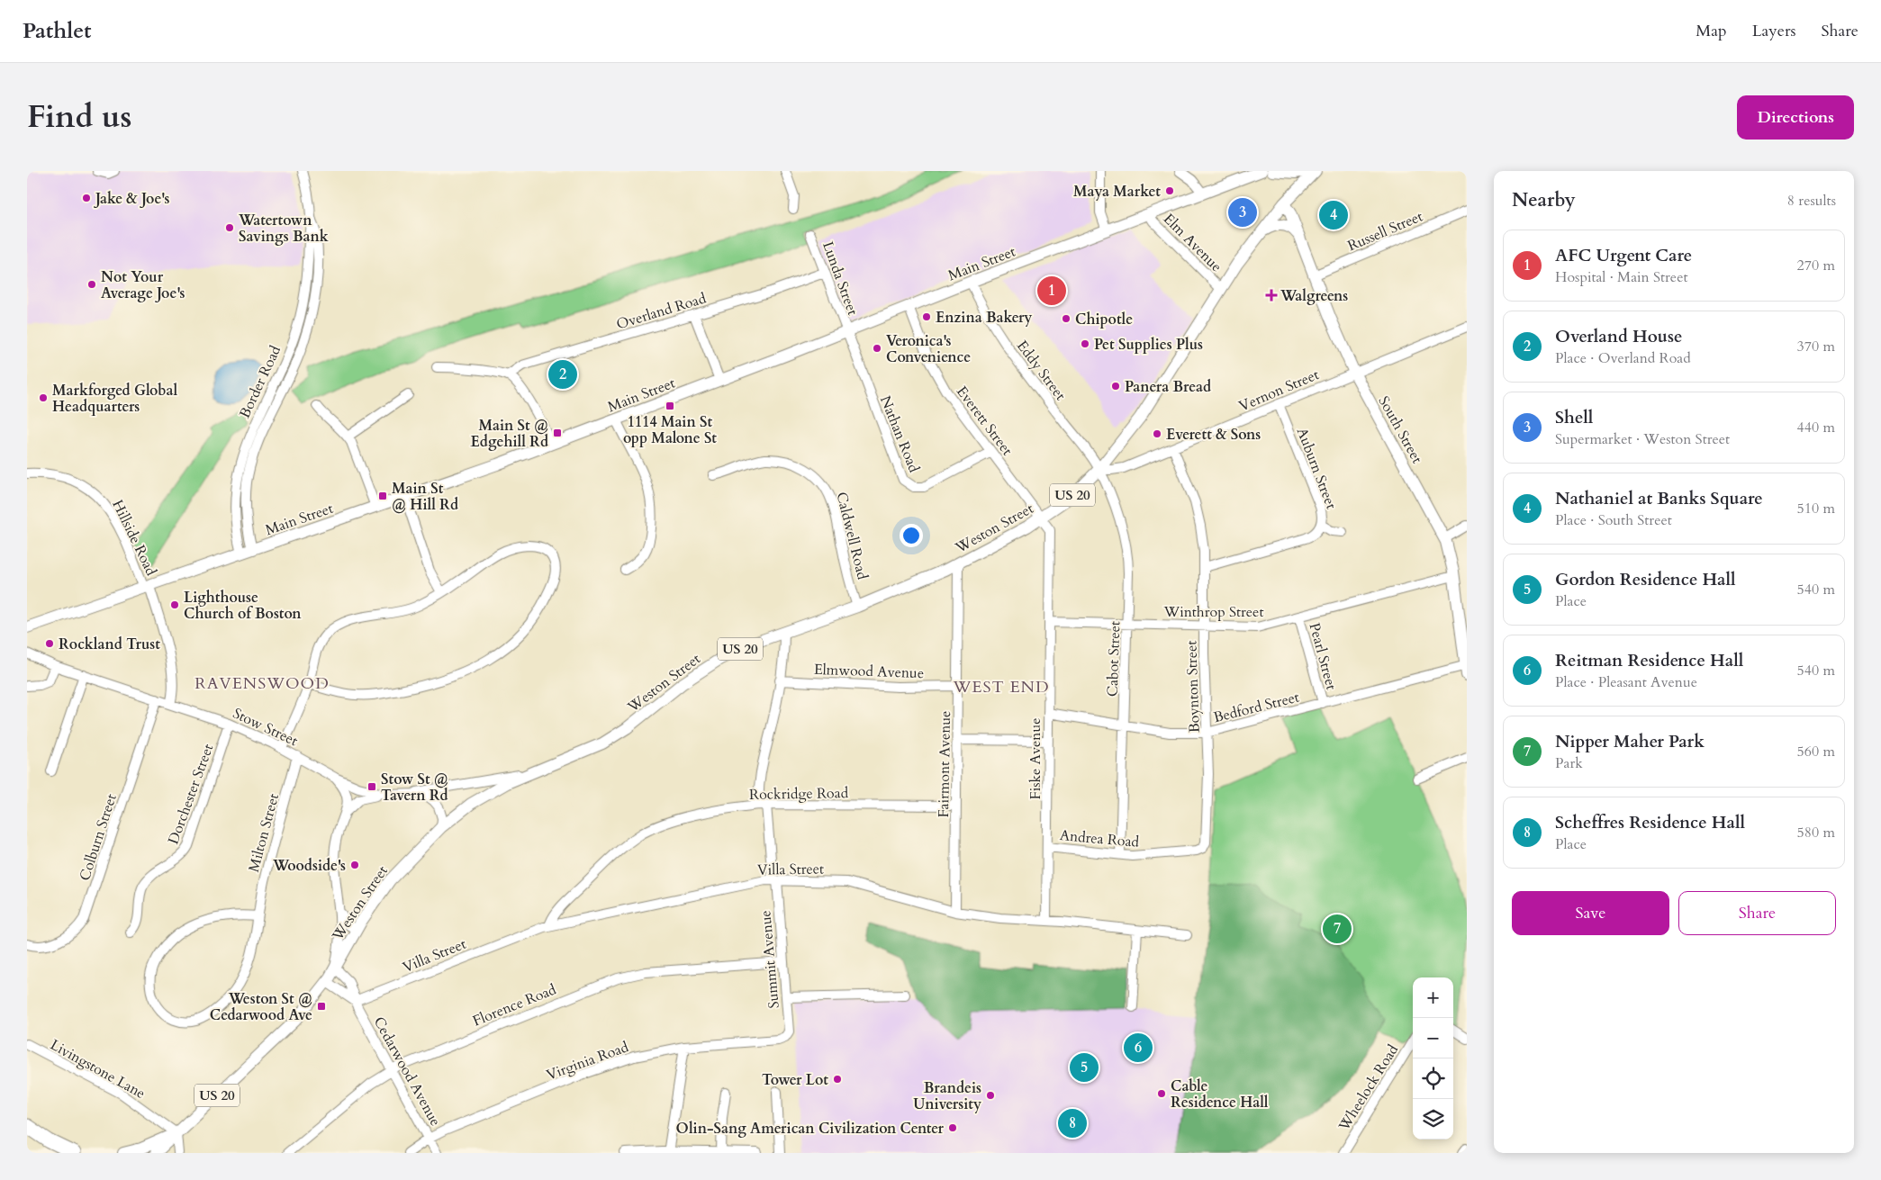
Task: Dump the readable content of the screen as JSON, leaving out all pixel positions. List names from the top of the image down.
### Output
{
  "streets": {
    "main road": [
      "Main Street",
      "South Street",
      "US 20",
      "Weston Street"
    ],
    "street": [
      "Russell Street",
      "Elm Avenue",
      "Lunda Street",
      "Overland Road",
      "Eddy Street",
      "Border Road",
      "Vernon Street",
      "Everett Street",
      "Nathan Road",
      "Auburn Street",
      "Caldwell Road",
      "Hillside Road",
      "Winthrop Street",
      "Pearl Street",
      "Cabot Street",
      "Elmwood Avenue",
      "Boynton Street",
      "Bedford Street",
      "Stow Street",
      "Fiske Avenue",
      "Fairmont Avenue",
      "Rockridge Road",
      "Dorchester Street",
      "Milton Street",
      "Colburn Street",
      "Andrea Road",
      "Villa Street",
      "Summit Avenue",
      "Florence Road",
      "Virginia Road",
      "Livingstone Lane",
      "Cedarwood Avenue",
      "Wheelock Road"
    ]
  },
  "crossings": [
    ["Russell Street", "South Street"],
    ["Elm Avenue", "Main Street"],
    ["Elm Avenue", "Weston Street"],
    ["Main Street", "Lunda Street"],
    ["Main Street", "Eddy Street"],
    ["Main Street", "Border Road"],
    ["Main Street", "Everett Street"],
    ["Main Street", "Nathan Road"],
    ["Main Street", "Hillside Road"],
    ["Lunda Street", "Overland Road"],
    ["Lunda Street", "Nathan Road"],
    ["Eddy Street", "Vernon Street"],
    ["Eddy Street", "Weston Street"],
    ["Eddy Street", "Cabot Street"],
    ["Vernon Street", "South Street"],
    ["Vernon Street", "Auburn Street"],
    ["Vernon Street", "Weston Street"],
    ["Vernon Street", "Cabot Street"],
    ["Vernon Street", "Boynton Street"],
    ["Everett Street", "Nathan Road"],
    ["Everett Street", "Weston Street"],
    ["Everett Street", "Fiske Avenue"],
    ["South Street", "Weston Street"],
    ["South Street", "Winthrop Street"],
    ["South Street", "Bedford Street"],
    ["Auburn Street", "Boynton Street"],
    ["Weston Street", "Caldwell Road"],
    ["Weston Street", "Cabot Street"],
    ["Weston Street", "Stow Street"],
    ["Weston Street", "Fiske Avenue"],
    ["Weston Street", "Fairmont Avenue"],
    ["Weston Street", "Summit Avenue"],
    ["Weston Street", "Livingstone Lane"],
    ["Weston Street", "Cedarwood Avenue"],
    ["Hillside Road", "Stow Street"],
    ["Winthrop Street", "Pearl Street"],
    ["Winthrop Street", "Cabot Street"],
    ["Winthrop Street", "Boynton Street"],
    ["Winthrop Street", "Fiske Avenue"],
    ["Pearl Street", "Bedford Street"],
    ["Cabot Street", "Bedford Street"],
    ["Cabot Street", "Andrea Road"],
    ["Elmwood Avenue", "Fairmont Avenue"],
    ["Elmwood Avenue", "Summit Avenue"],
    ["Boynton Street", "Bedford Street"],
    ["Boynton Street", "Andrea Road"],
    ["Bedford Street", "Fiske Avenue"],
    ["Stow Street", "Dorchester Street"],
    ["Stow Street", "Milton Street"],
    ["Stow Street", "Colburn Street"],
    ["Fiske Avenue", "Andrea Road"],
    ["Fiske Avenue", "Villa Street"],
    ["Fairmont Avenue", "Rockridge Road"],
    ["Fairmont Avenue", "Villa Street"],
    ["Rockridge Road", "Villa Street"],
    ["Rockridge Road", "Summit Avenue"],
    ["Villa Street", "Summit Avenue"],
    ["Villa Street", "Cedarwood Avenue"],
    ["Summit Avenue", "Florence Road"],
    ["Summit Avenue", "Virginia Road"],
    ["Florence Road", "Cedarwood Avenue"],
    ["Virginia Road", "Cedarwood Avenue"]
  ],
  "districts": ["RAVENSWOOD", "WEST END"],
  "places": {
    "other": [
      "Maya Market",
      "Jake & Joe's",
      "Watertown Savings Bank",
      "Not Your Average Joe's",
      "Enzina Bakery",
      "Chipotle",
      "Pet Supplies Plus",
      "Veronica's Convenience",
      "Panera Bread",
      "Markforged Global Headquarters",
      "Everett & Sons",
      "Lighthouse Church of Boston",
      "Rockland Trust",
      "Woodside's",
      "Tower Lot",
      "Cable Residence Hall",
      "Brandeis University",
      "Olin-Sang American Civilization Center"
    ],
    "health": ["Walgreens"],
    "transit": [
      "1114 Main St opp Malone St",
      "Main St @ Edgehill Rd",
      "Main St @ Hill Rd",
      "Stow St @ Tavern Rd",
      "Weston St @ Cedarwood Ave"
    ]
  },
  "page": {
    "header": "Pathlet",
    "nav": ["Map", "Layers", "Share"],
    "title": "Find us",
    "buttons": [
      "Directions",
      ["Save", "Share"]
    ],
    "heading": ["Nearby", "8 results"],
    "pins": [
      "3",
      "4",
      "1",
      "2",
      "7",
      "6",
      "5",
      "8"
    ],
    "list": [
      {
        "mark": "1",
        "name": "AFC Urgent Care",
        "note": "Hospital · Main Street",
        "value": "270 m"
      },
      {
        "mark": "2",
        "name": "Overland House",
        "note": "Place · Overland Road",
        "value": "370 m"
      },
      {
        "mark": "3",
        "name": "Shell",
        "note": "Supermarket · Weston Street",
        "value": "440 m"
      },
      {
        "mark": "4",
        "name": "Nathaniel at Banks Square",
        "note": "Place · South Street",
        "value": "510 m"
      },
      {
        "mark": "5",
        "name": "Gordon Residence Hall",
        "note": "Place",
        "value": "540 m"
      },
      {
        "mark": "6",
        "name": "Reitman Residence Hall",
        "note": "Place · Pleasant Avenue",
        "value": "540 m"
      },
      {
        "mark": "7",
        "name": "Nipper Maher Park",
        "note": "Park",
        "value": "560 m"
      },
      {
        "mark": "8",
        "name": "Scheffres Residence Hall",
        "note": "Place",
        "value": "580 m"
      }
    ],
    "map_buttons": ["+", "−"]
  }
}
